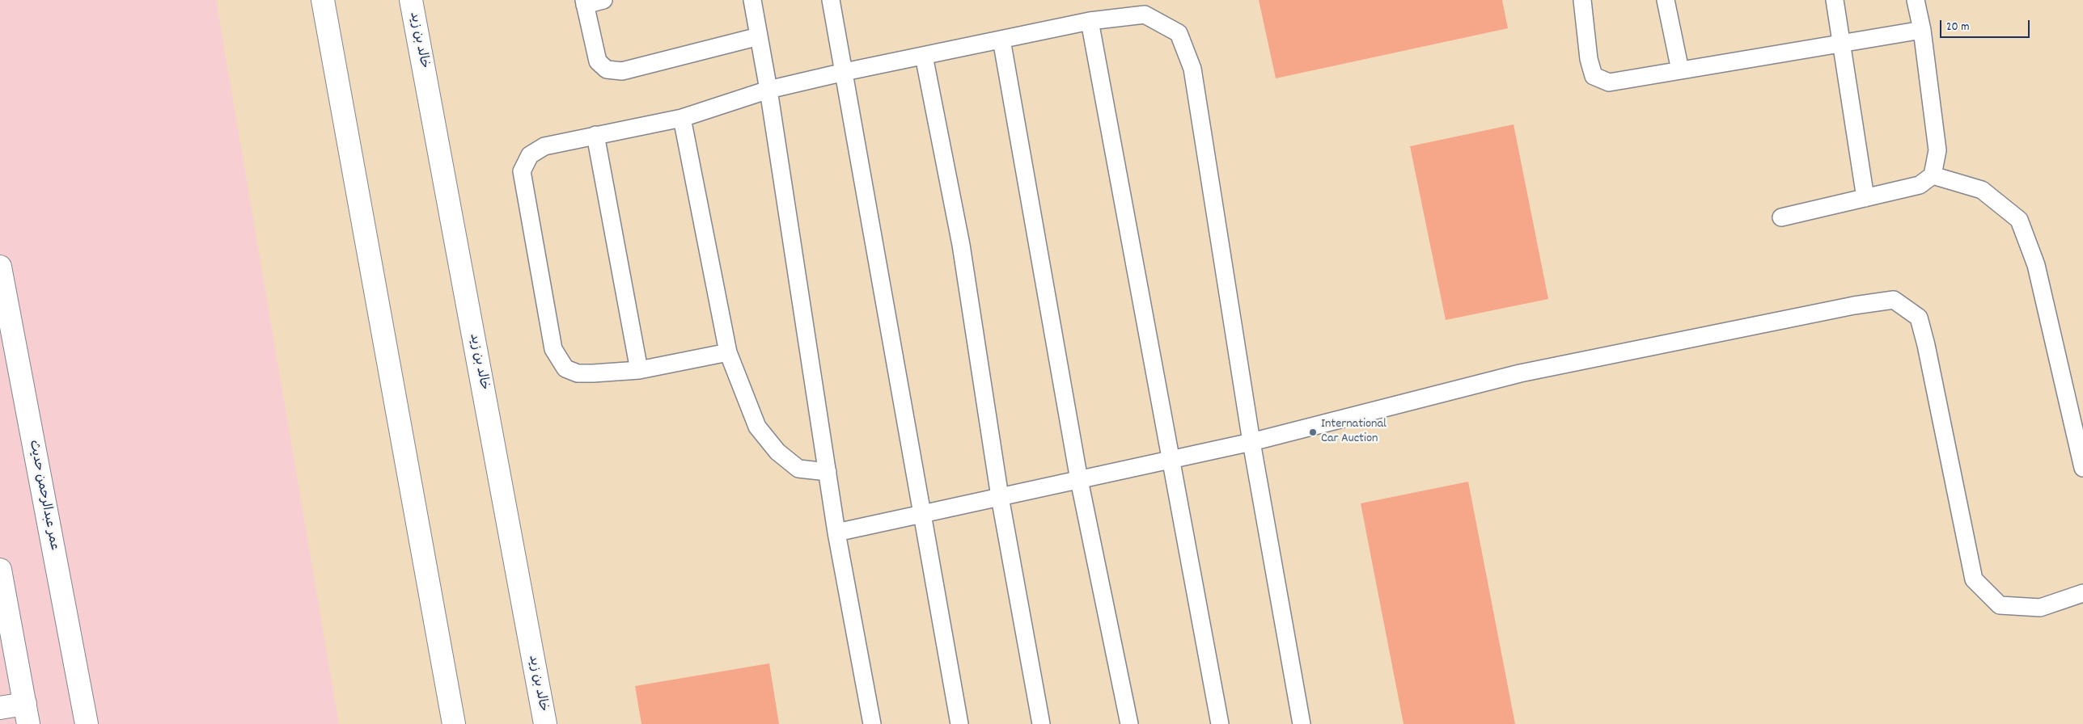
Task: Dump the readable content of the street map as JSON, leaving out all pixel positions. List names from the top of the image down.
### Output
{
  "streets": {
    "street": ["خالد بن زيد", "عمر عبدالرحمن حديث"]
  },
  "places": ["International Car Auction"],
  "scale_bar": "20 m"
}
